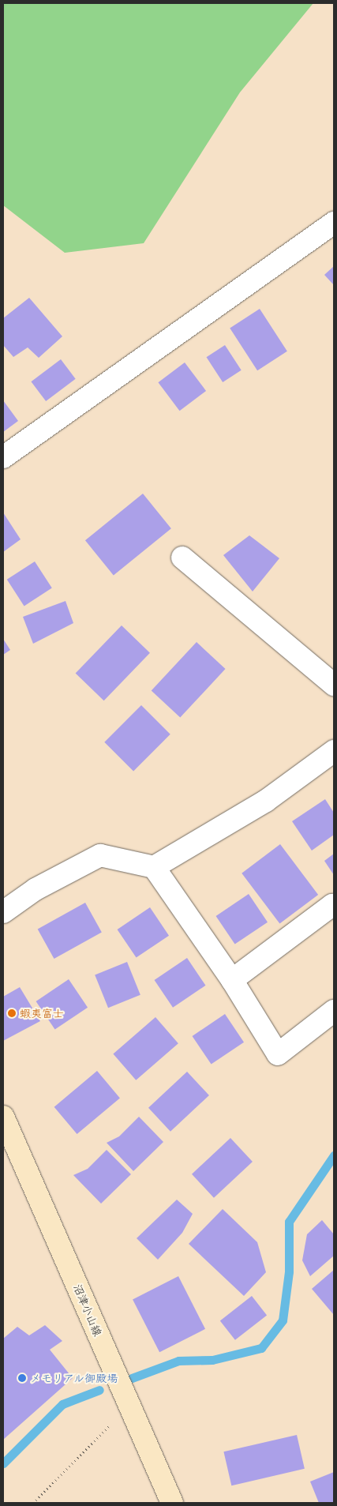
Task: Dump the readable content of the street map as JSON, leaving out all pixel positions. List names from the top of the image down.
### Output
{
  "streets": {
    "main road": ["沼津小山線"]
  },
  "places": ["蝦夷富士", "メモリアル御殿場"]
}
